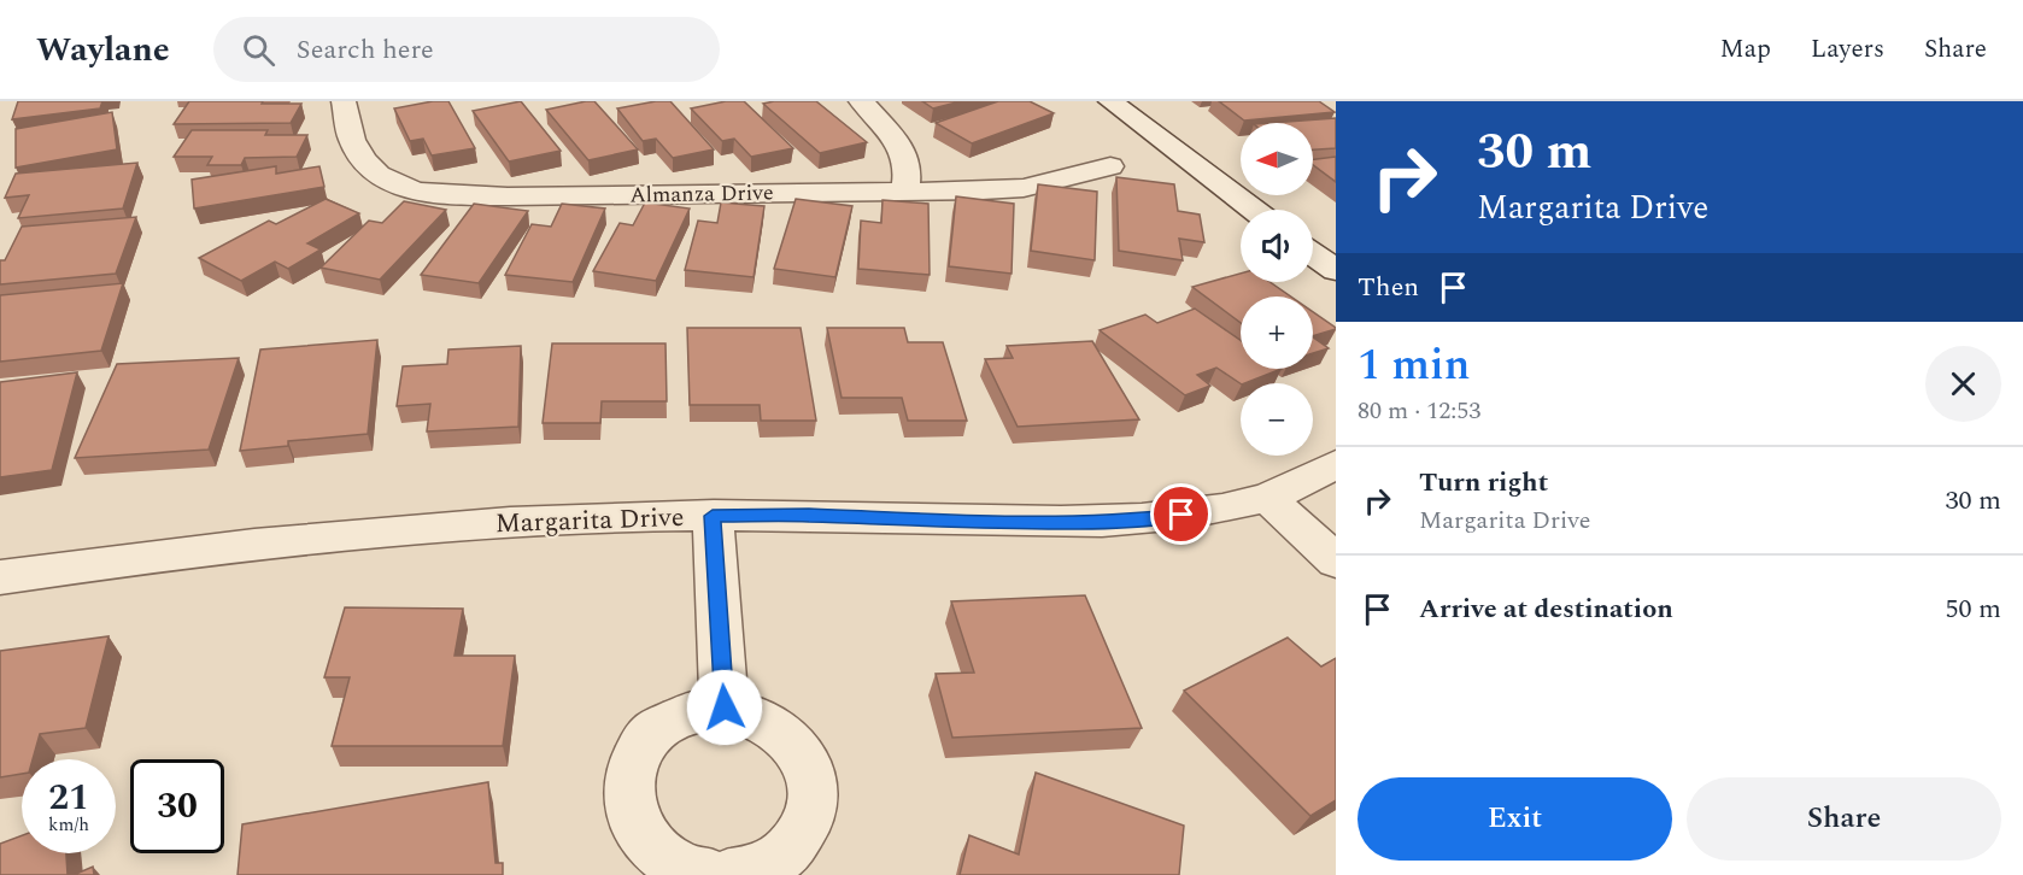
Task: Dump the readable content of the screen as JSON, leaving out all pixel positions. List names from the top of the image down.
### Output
{
  "streets": {
    "street": ["Almanza Drive", "Margarita Drive"]
  },
  "north": "left",
  "page": {
    "header": "Waylane",
    "search": "Search here",
    "nav": ["Map", "Layers", "Share"],
    "turn": ["30 m", "Margarita Drive"],
    "map_buttons": ["+", "−"],
    "then": "Then",
    "heading": ["1 min", "80 m · 12:53"],
    "list": [
      {
        "name": "Turn right",
        "note": "Margarita Drive",
        "value": "30 m"
      },
      {
        "name": "Arrive at destination",
        "value": "50 m"
      }
    ],
    "speed": "21 km/h",
    "limit": "30",
    "buttons": ["Exit", "Share"]
  }
}
